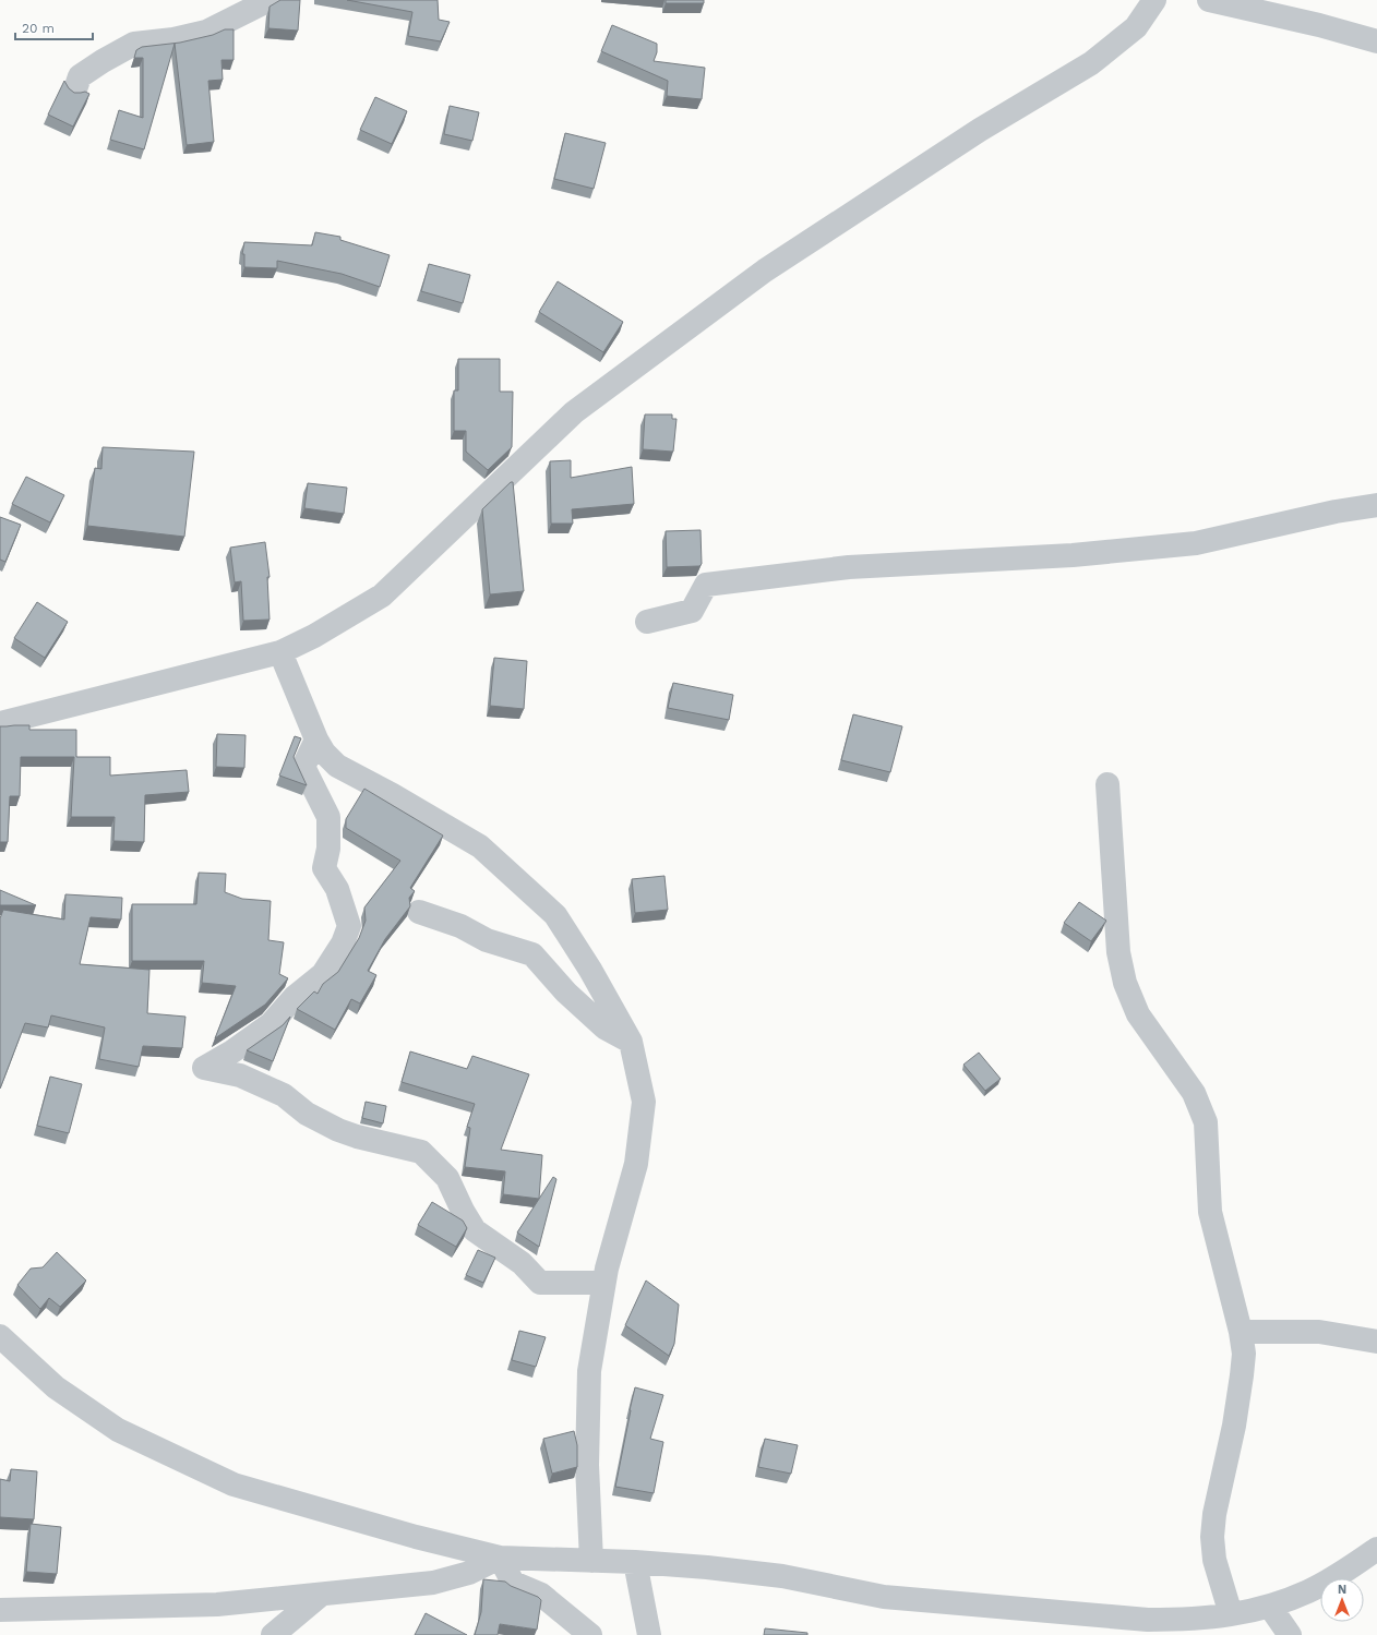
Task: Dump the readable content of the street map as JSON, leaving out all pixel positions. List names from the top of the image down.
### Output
{
  "scale_bar": "20 m",
  "north": "top"
}
